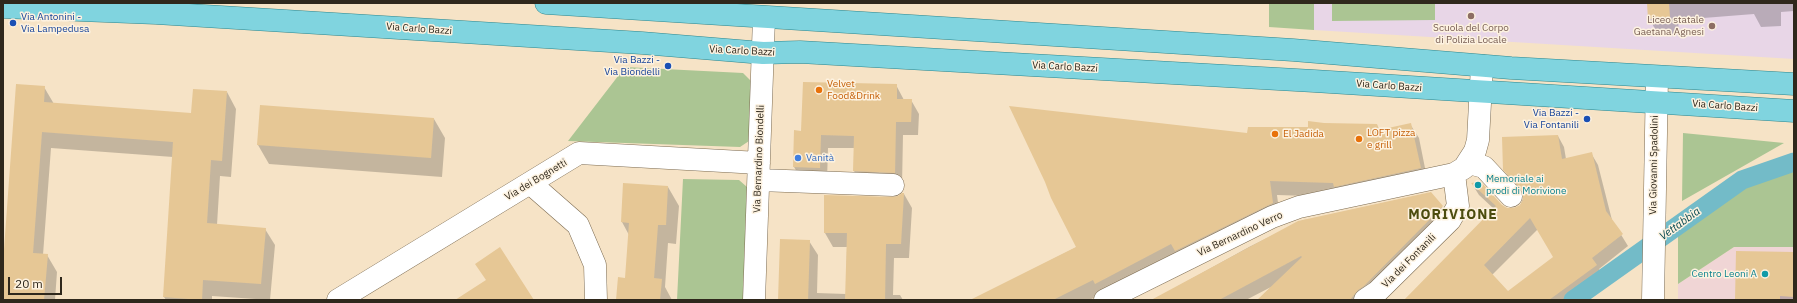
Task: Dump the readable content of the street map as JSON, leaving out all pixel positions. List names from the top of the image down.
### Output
{
  "streets": {
    "main road": ["Via Carlo Bazzi"],
    "street": [
      "Via Bernardino Biondelli",
      "Via Giovanni Spadolini",
      "Via dei Bognetti",
      "Via Bernardino Verro",
      "Via dei Fontanili"
    ]
  },
  "crossings": [
    ["Via Carlo Bazzi", "Via Bernardino Biondelli"],
    ["Via Carlo Bazzi", "Via Giovanni Spadolini"],
    ["Via Bernardino Biondelli", "Via dei Bognetti"],
    ["Via Bernardino Verro", "Via dei Fontanili"]
  ],
  "districts": ["MORIVIONE"],
  "water": ["Vettabbia"],
  "places": [
    "Scuola del Corpo di Polizia Locale",
    "Via Antonini - Via Lampedusa",
    "Liceo statale Gaetana Agnesi",
    "Via Bazzi - Via Biondelli",
    "Velvet Food&Drink",
    "Via Bazzi - Via Fontanili",
    "El Jadida",
    "LOFT pizza e grill",
    "Vanità",
    "Memoriale ai prodi di Morivione",
    "Centro Leoni A"
  ],
  "scale_bar": "20 m"
}
